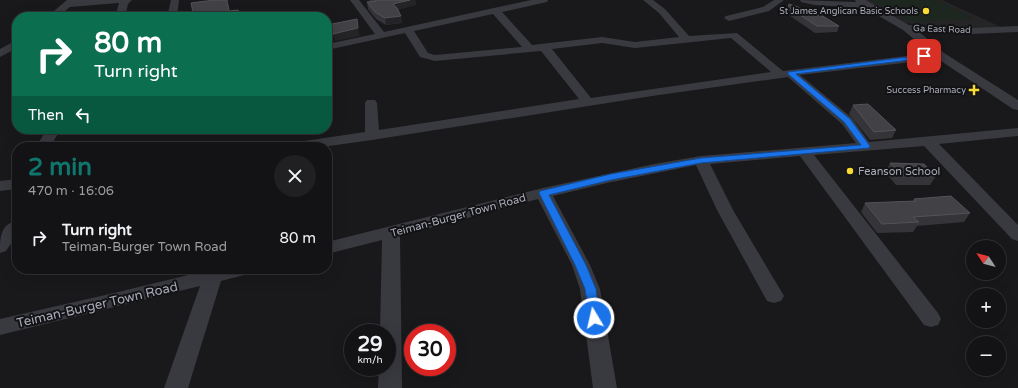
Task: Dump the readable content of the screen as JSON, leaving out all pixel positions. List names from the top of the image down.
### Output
{
  "streets": {
    "street": ["Ga East Road", "Teiman-Burger Town Road"]
  },
  "places": {
    "other": ["St James Anglican Basic Schools", "Feanson School"],
    "health": ["Success Pharmacy"]
  },
  "north": "top left",
  "page": {
    "turn": ["80 m", "Turn right"],
    "then": "Then",
    "heading": ["2 min", "470 m · 16:06"],
    "list": [
      {
        "name": "Turn right",
        "note": "Teiman-Burger Town Road",
        "value": "80 m"
      }
    ],
    "map_buttons": ["+", "−"],
    "speed": "29 km/h",
    "limit": "30"
  }
}
